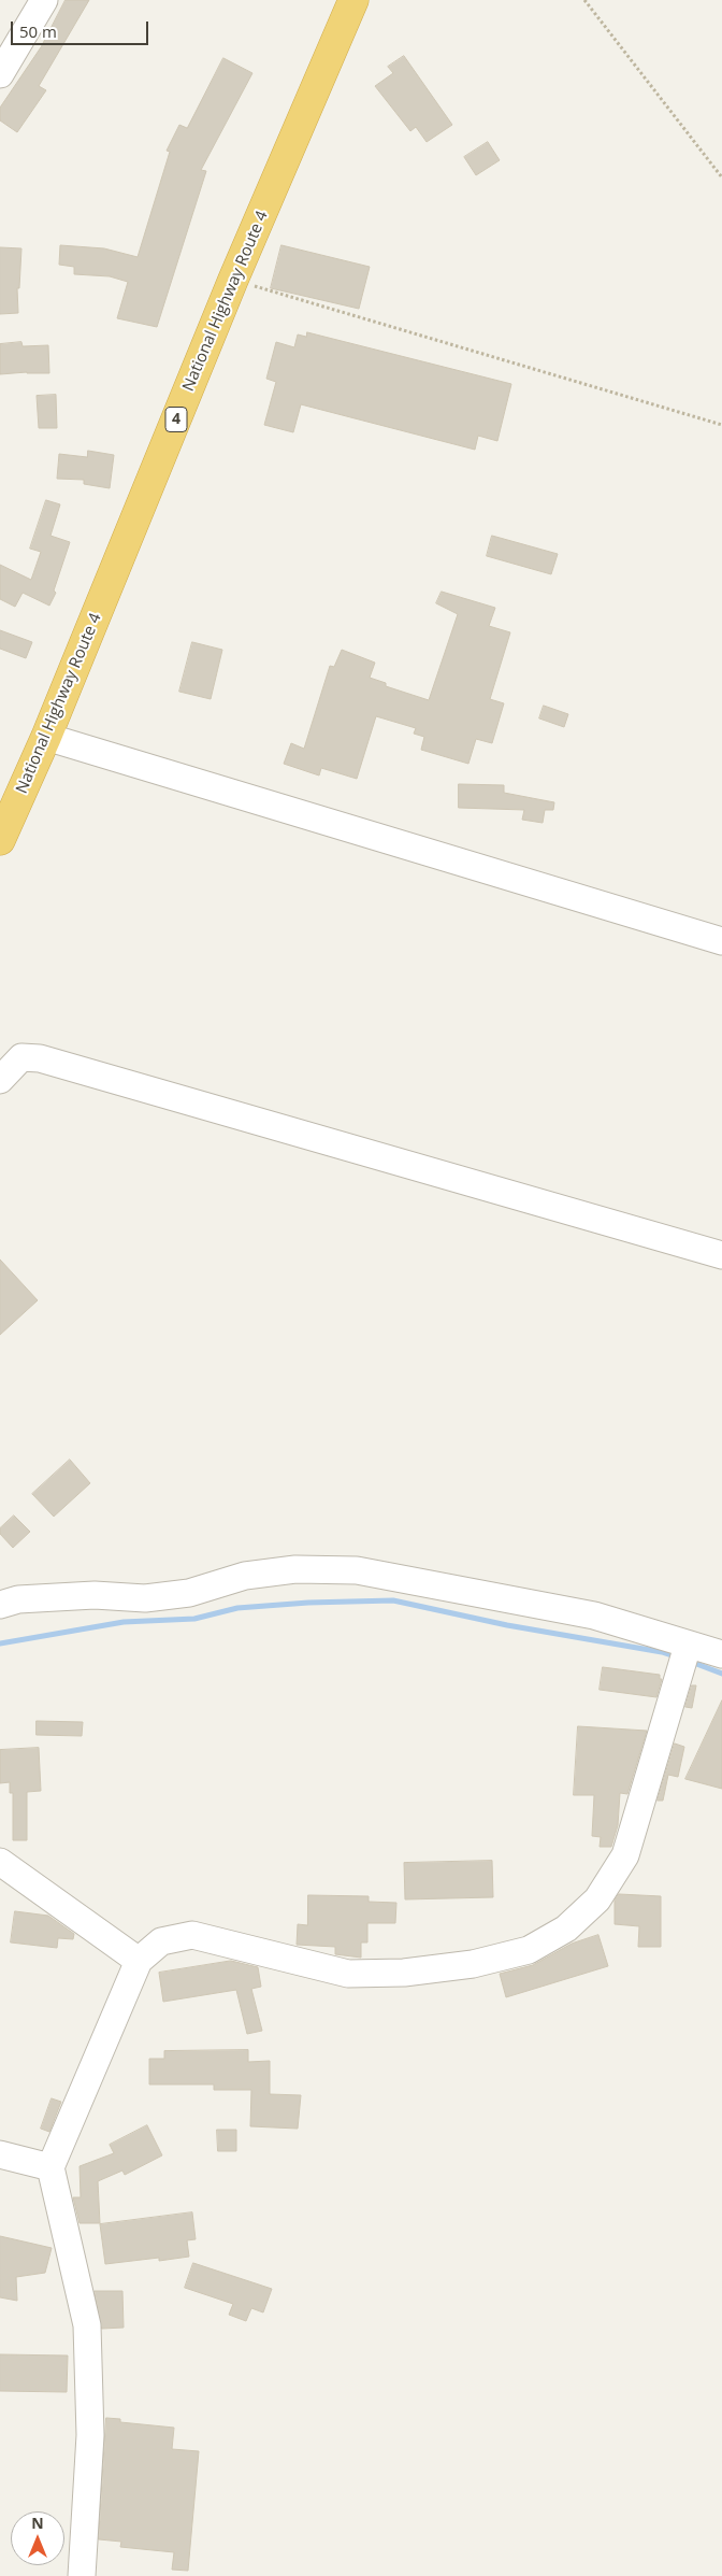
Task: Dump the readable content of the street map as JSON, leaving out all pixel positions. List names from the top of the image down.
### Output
{
  "streets": {
    "highway": ["National Highway Route 4", "4"]
  },
  "scale_bar": "50 m",
  "north": "top"
}
